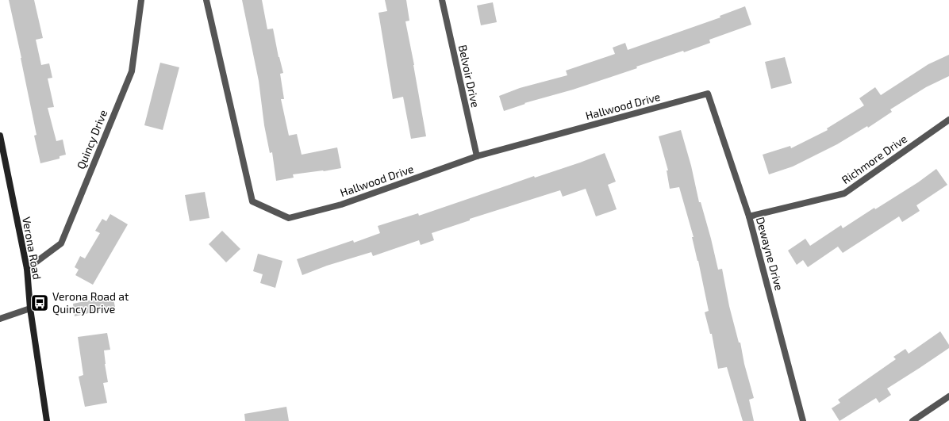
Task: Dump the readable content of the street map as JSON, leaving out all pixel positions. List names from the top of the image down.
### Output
{
  "streets": {
    "street": [
      "Belvoir Drive",
      "Hallwood Drive",
      "Quincy Drive",
      "Richmore Drive",
      "Verona Road",
      "Dewayne Drive"
    ]
  },
  "crossings": [
    ["Belvoir Drive", "Hallwood Drive"],
    ["Hallwood Drive", "Dewayne Drive"],
    ["Quincy Drive", "Verona Road"],
    ["Richmore Drive", "Dewayne Drive"]
  ],
  "places": {
    "bus stop": ["Verona Road at Quincy Drive"]
  }
}
